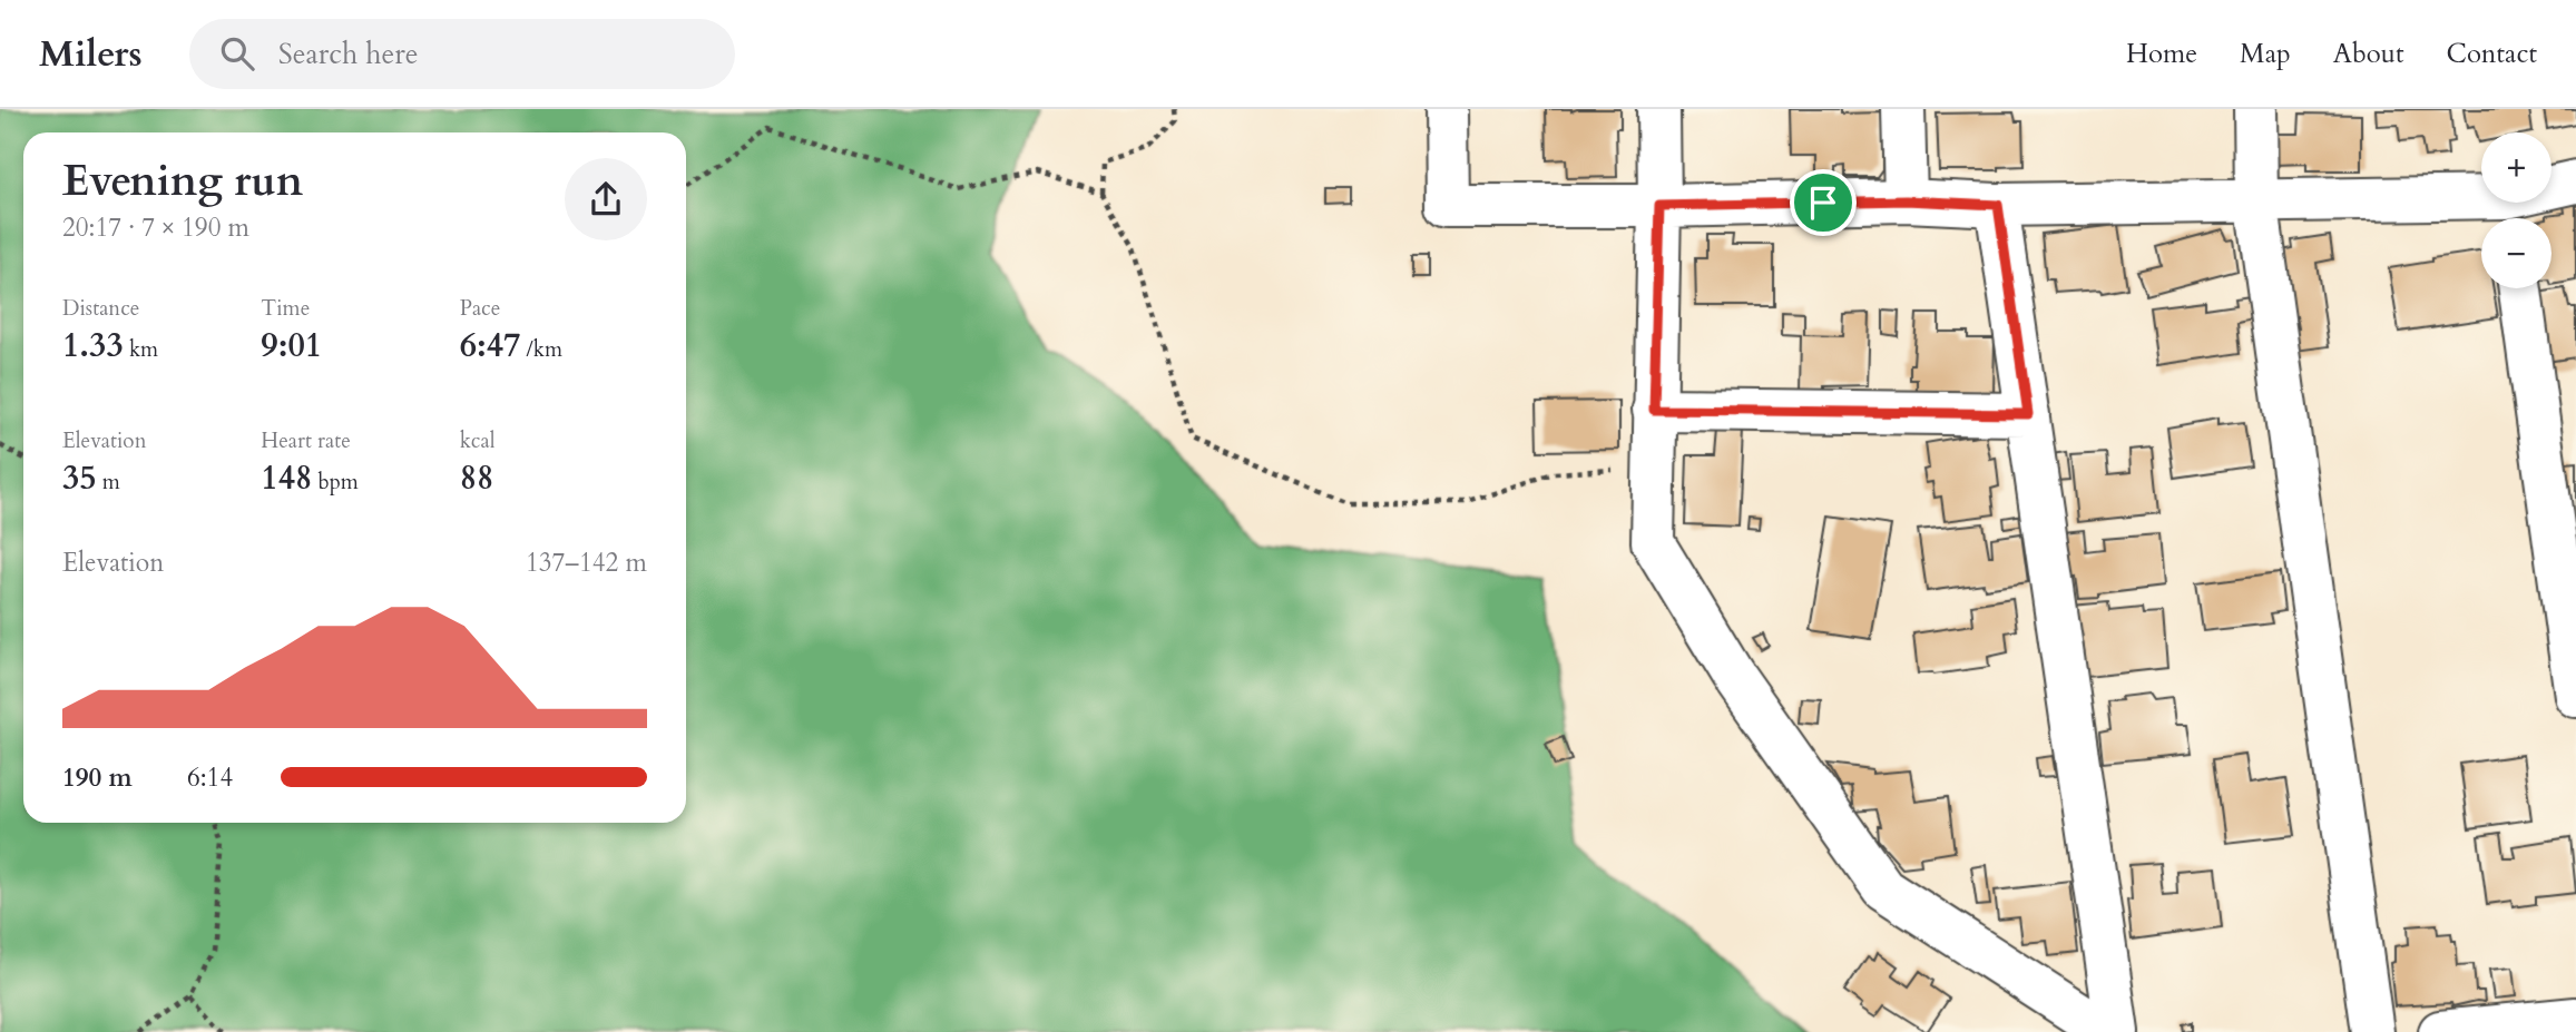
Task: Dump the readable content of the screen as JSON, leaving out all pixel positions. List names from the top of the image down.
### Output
{
  "page": {
    "header": "Milers",
    "search": "Search here",
    "nav": [
      "Home",
      "Map",
      "About",
      "Contact"
    ],
    "map_buttons": ["+", "−"],
    "heading": ["Evening run", "20:17 · 7 × 190 m"],
    "stats": [
      ["Distance", "1.33 km"],
      ["Time", "9:01"],
      ["Pace", "6:47 /km"],
      ["Elevation", "35 m"],
      ["Heart rate", "148 bpm"],
      ["kcal", "88"]
    ],
    "chart": ["Elevation", "137–142 m"],
    "list": [
      {
        "name": "190 m",
        "note": "6:14"
      }
    ]
  }
}
